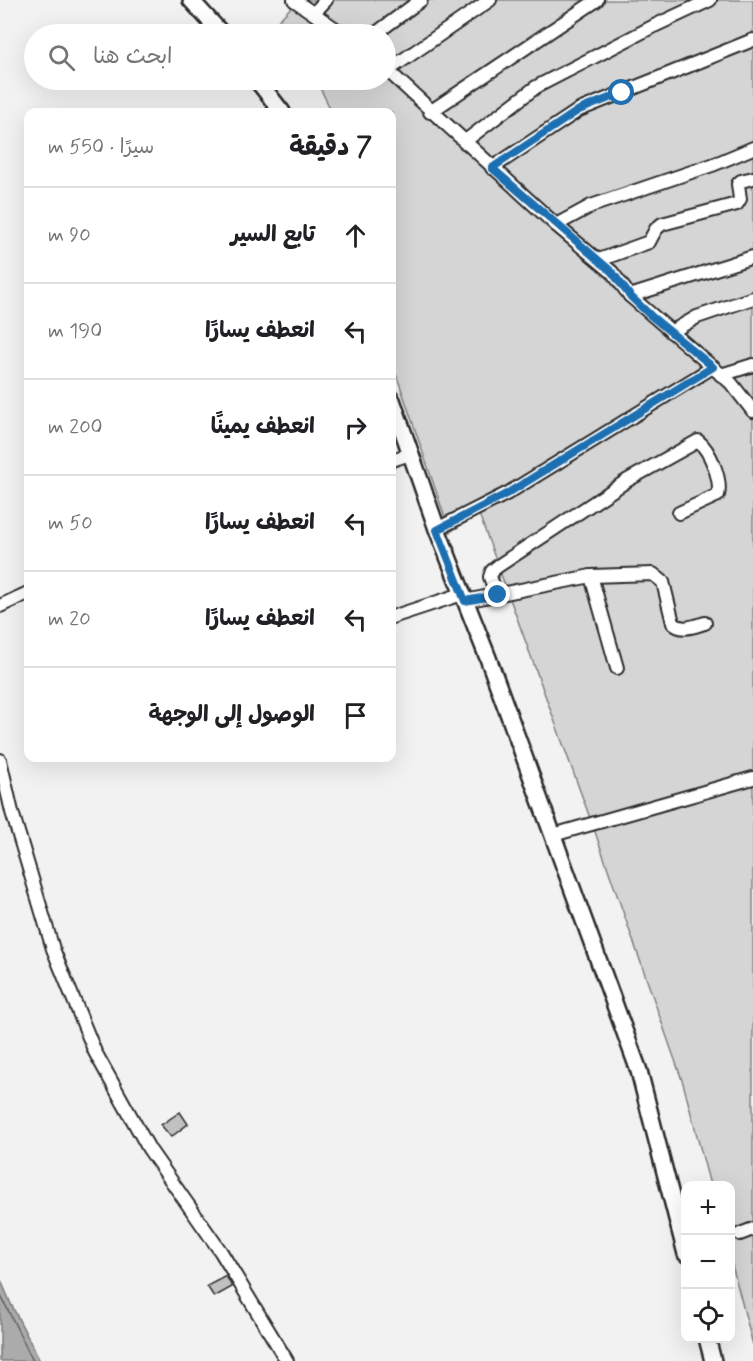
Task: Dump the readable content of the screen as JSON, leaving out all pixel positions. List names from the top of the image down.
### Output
{
  "page": {
    "search": "ابحث هنا",
    "heading": ["7 دقيقة", "سيرًا · 550 m"],
    "list": [
      ["تابع السير", "90 m"],
      ["انعطف يسارًا", "190 m"],
      ["انعطف يمينًا", "200 m"],
      ["انعطف يسارًا", "50 m"],
      ["انعطف يسارًا", "20 m"],
      "الوصول إلى الوجهة"
    ],
    "map_buttons": ["+", "−"]
  }
}
